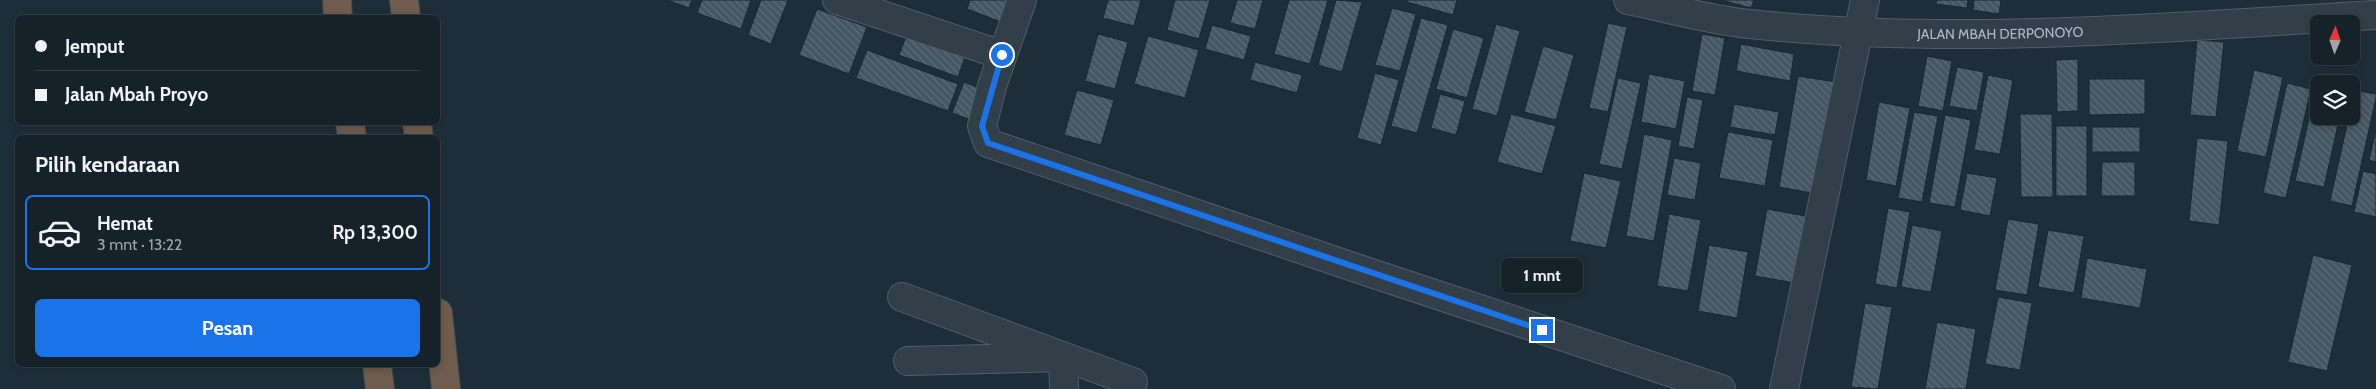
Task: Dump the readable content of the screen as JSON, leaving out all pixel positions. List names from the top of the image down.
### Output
{
  "streets": {
    "street": ["JALAN MBAH DERPONOYO"]
  },
  "north": "top",
  "page": {
    "banner": ["Jemput", "Jalan Mbah Proyo"],
    "heading": "Pilih kendaraan",
    "list": [
      {
        "name": "Hemat",
        "note": "3 mnt · 13:22",
        "value": "Rp 13,300"
      }
    ],
    "bubble": "1 mnt",
    "buttons": "Pesan"
  }
}
